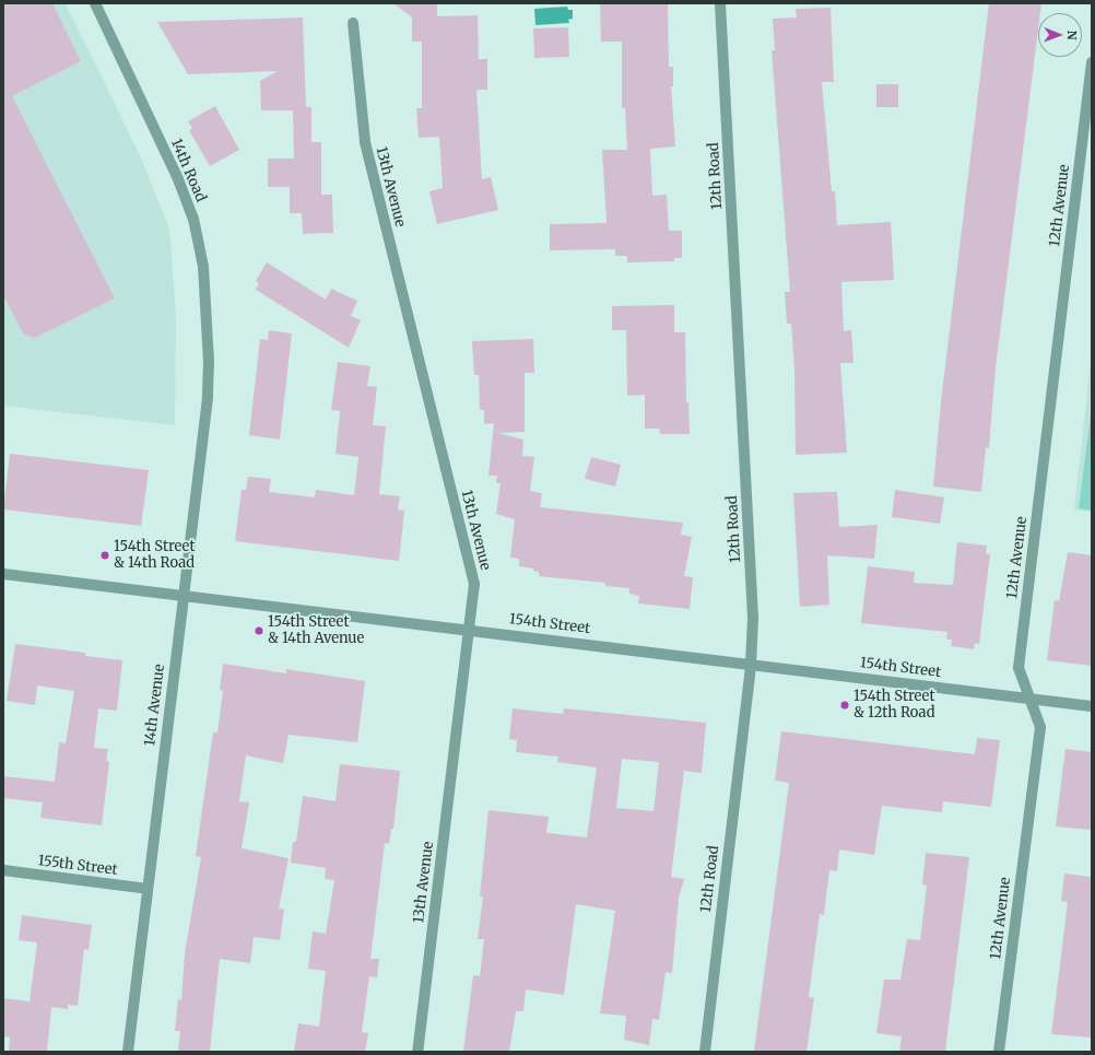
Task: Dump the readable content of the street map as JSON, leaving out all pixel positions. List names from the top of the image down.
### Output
{
  "streets": {
    "street": [
      "14th Road",
      "12th Road",
      "13th Avenue",
      "12th Avenue",
      "154th Street",
      "14th Avenue",
      "155th Street"
    ]
  },
  "crossings": [
    ["14th Road", "14th Avenue"],
    ["12th Road", "154th Street"],
    ["13th Avenue", "154th Street"],
    ["12th Avenue", "154th Street"],
    ["154th Street", "14th Avenue"],
    ["14th Avenue", "155th Street"]
  ],
  "places": ["154th Street & 14th Road", "154th Street & 14th Avenue", "154th Street & 12th Road"],
  "north": "right"
}
